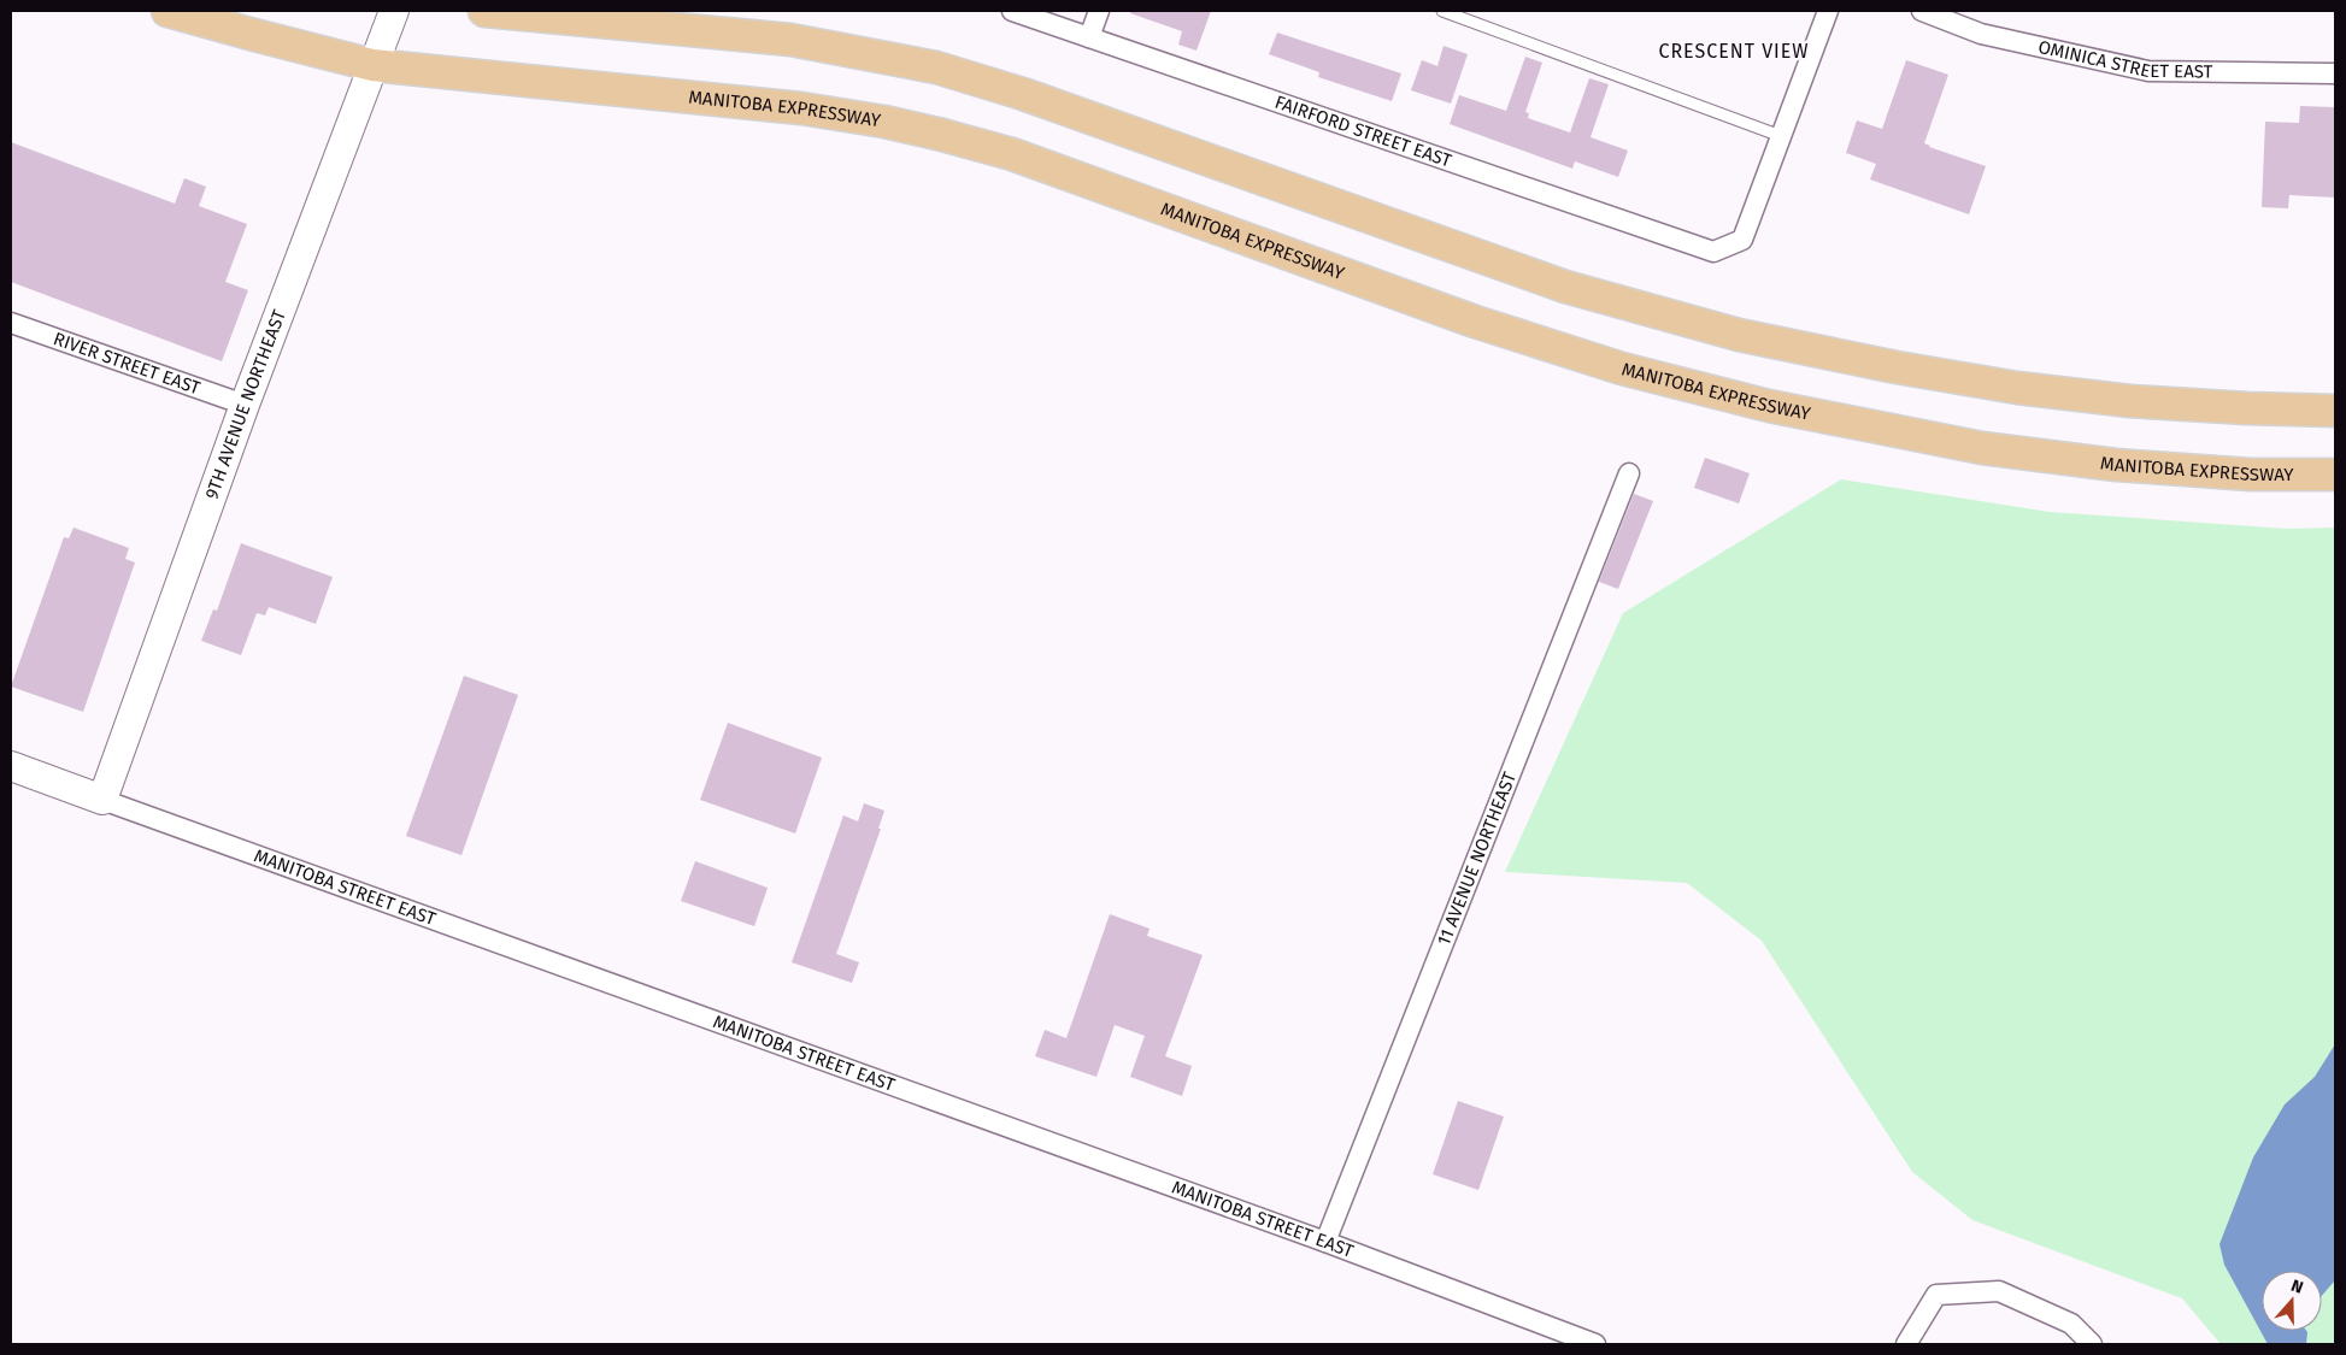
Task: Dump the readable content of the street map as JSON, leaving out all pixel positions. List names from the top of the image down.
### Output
{
  "streets": {
    "main road": ["MANITOBA EXPRESSWAY"],
    "street": [
      "OMINICA STREET EAST",
      "FAIRFORD STREET EAST",
      "RIVER STREET EAST",
      "9TH AVENUE NORTHEAST",
      "11 AVENUE NORTHEAST",
      "MANITOBA STREET EAST"
    ]
  },
  "crossings": [
    ["MANITOBA EXPRESSWAY", "9TH AVENUE NORTHEAST"],
    ["RIVER STREET EAST", "9TH AVENUE NORTHEAST"],
    ["9TH AVENUE NORTHEAST", "MANITOBA STREET EAST"],
    ["11 AVENUE NORTHEAST", "MANITOBA STREET EAST"]
  ],
  "districts": ["CRESCENT VIEW"],
  "north": "top"
}
